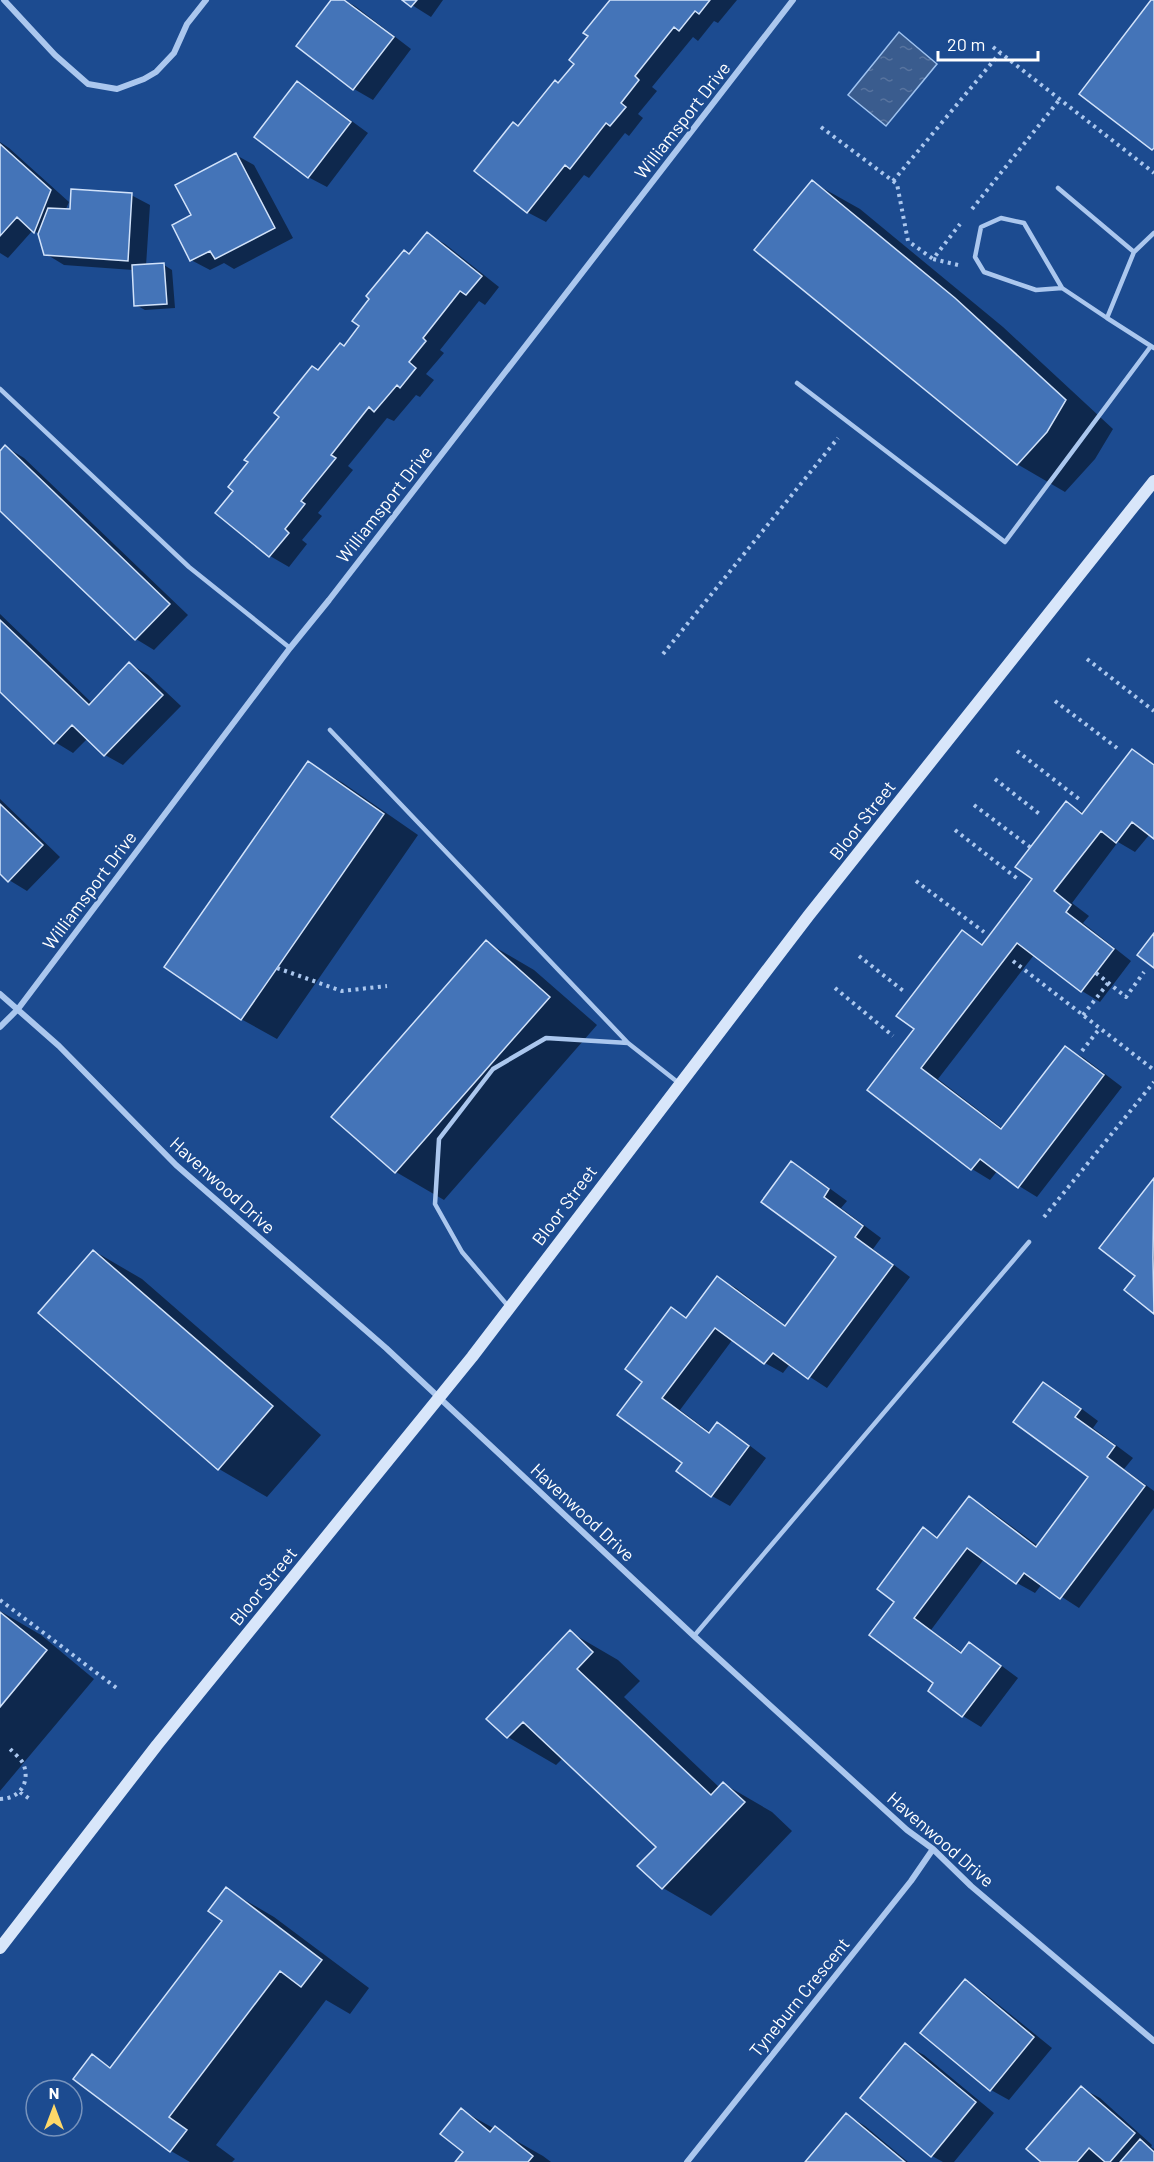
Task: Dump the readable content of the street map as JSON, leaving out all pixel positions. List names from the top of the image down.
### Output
{
  "streets": {
    "main road": ["Bloor Street"],
    "street": ["Williamsport Drive", "Havenwood Drive", "Tyneburn Crescent"]
  },
  "crossings": [
    ["Williamsport Drive", "Havenwood Drive"],
    ["Bloor Street", "Havenwood Drive"],
    ["Havenwood Drive", "Tyneburn Crescent"]
  ],
  "scale_bar": "20 m",
  "north": "top"
}
